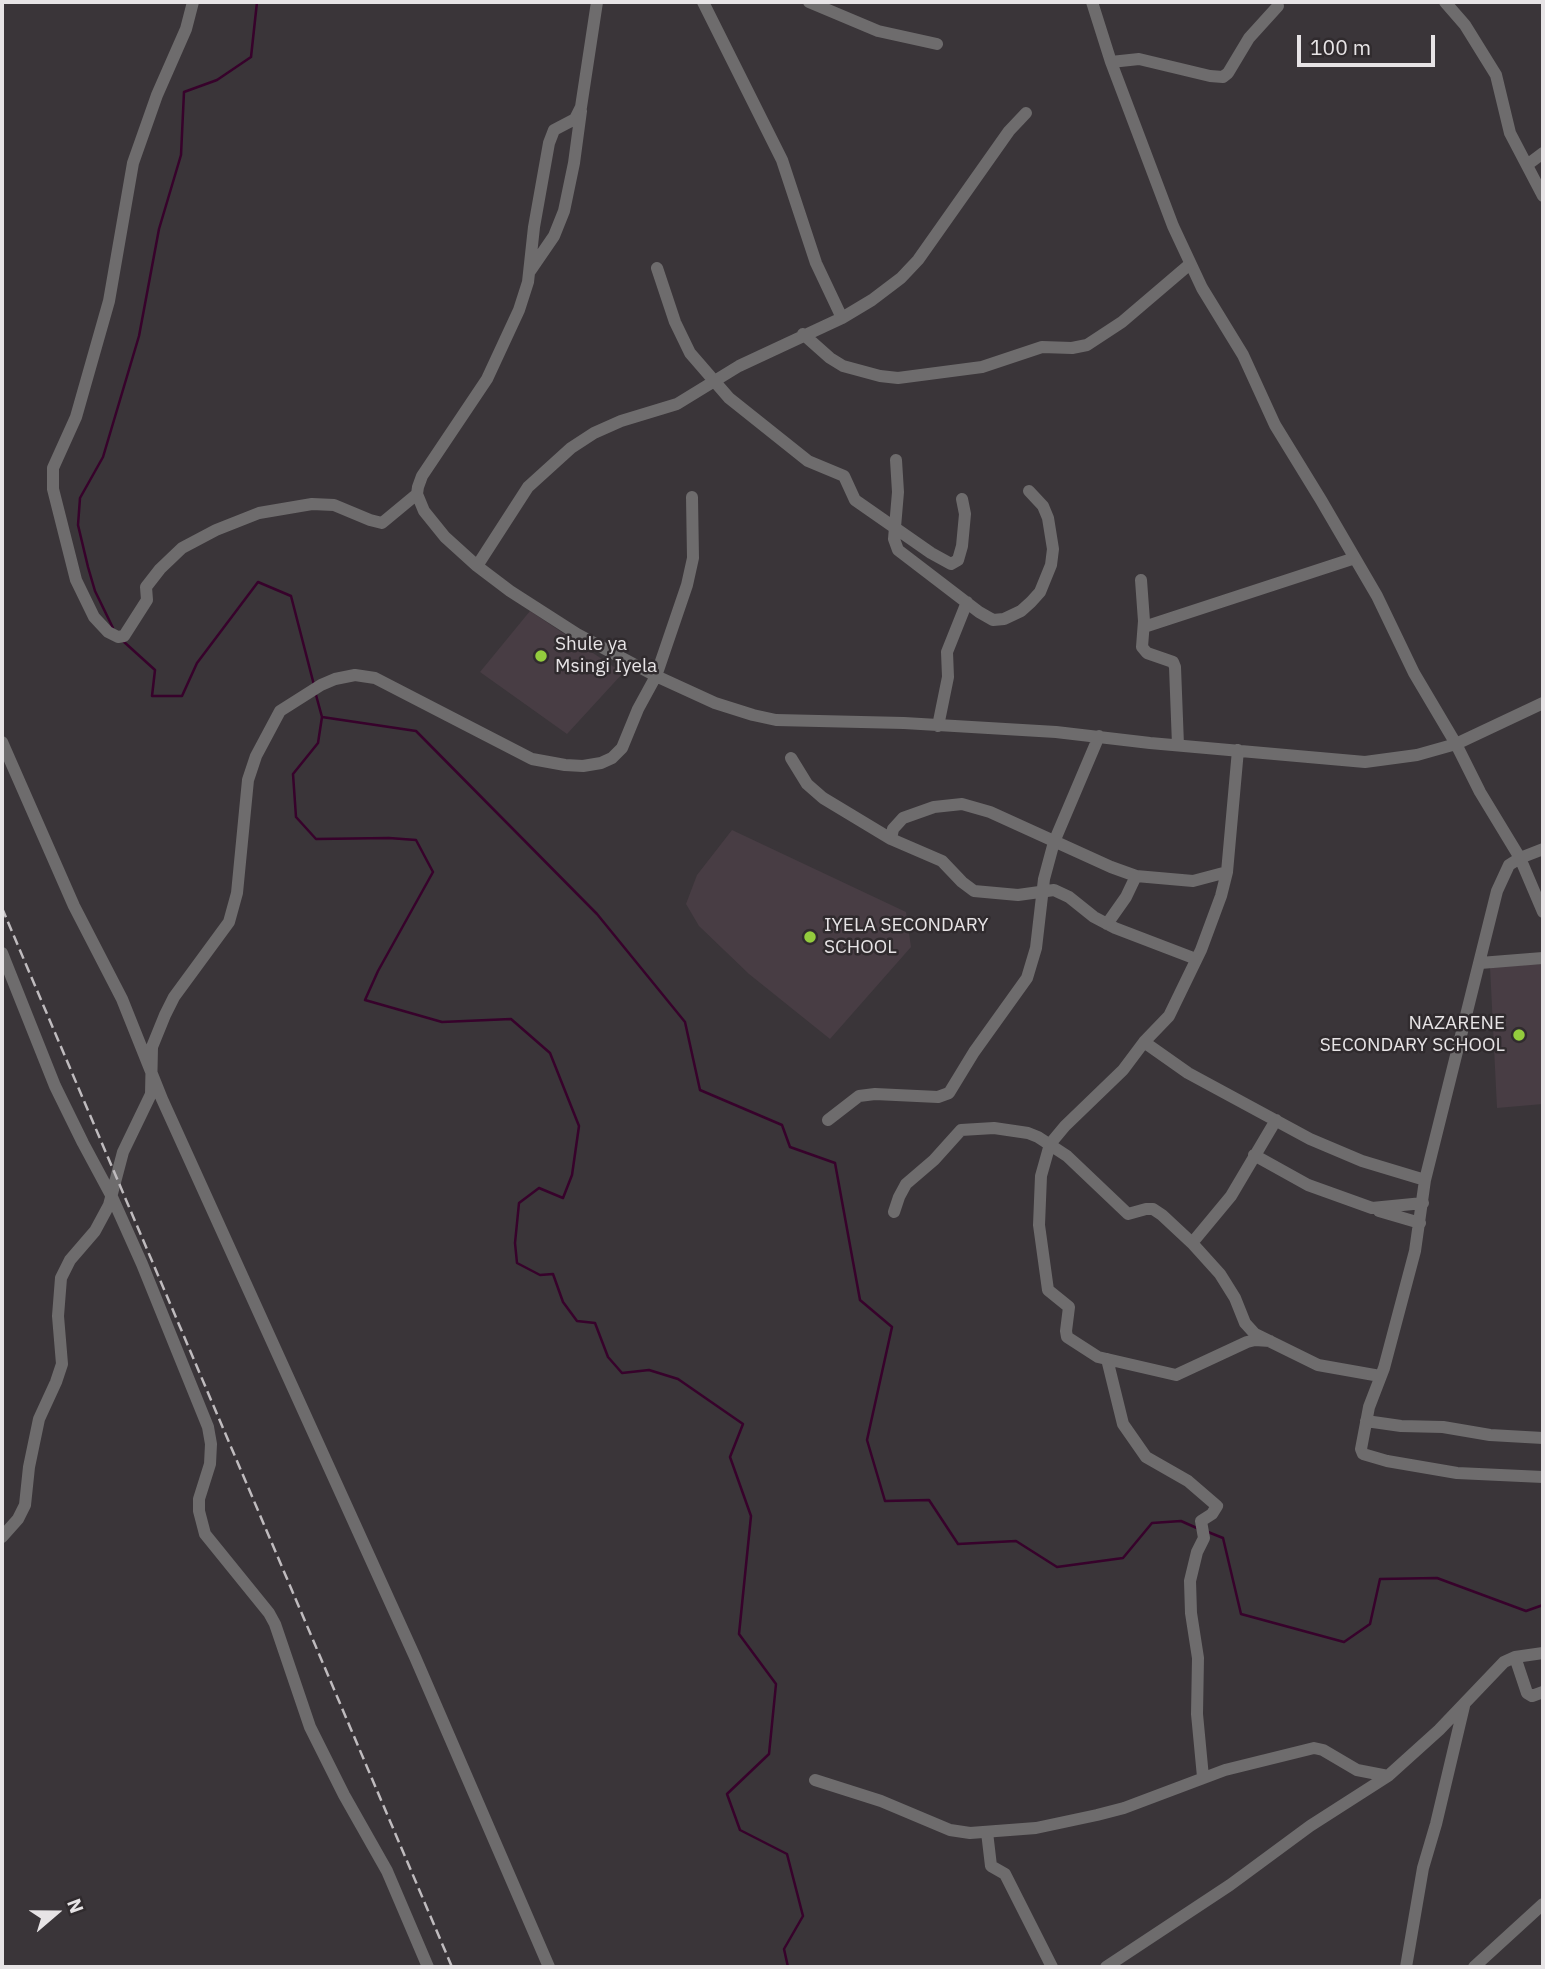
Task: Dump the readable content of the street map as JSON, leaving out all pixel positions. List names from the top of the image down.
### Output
{
  "places": ["Shule ya Msingi Iyela", "IYELA SECONDARY SCHOOL", "NAZARENE SECONDARY SCHOOL"],
  "scale_bar": "100 m",
  "north": "right"
}
